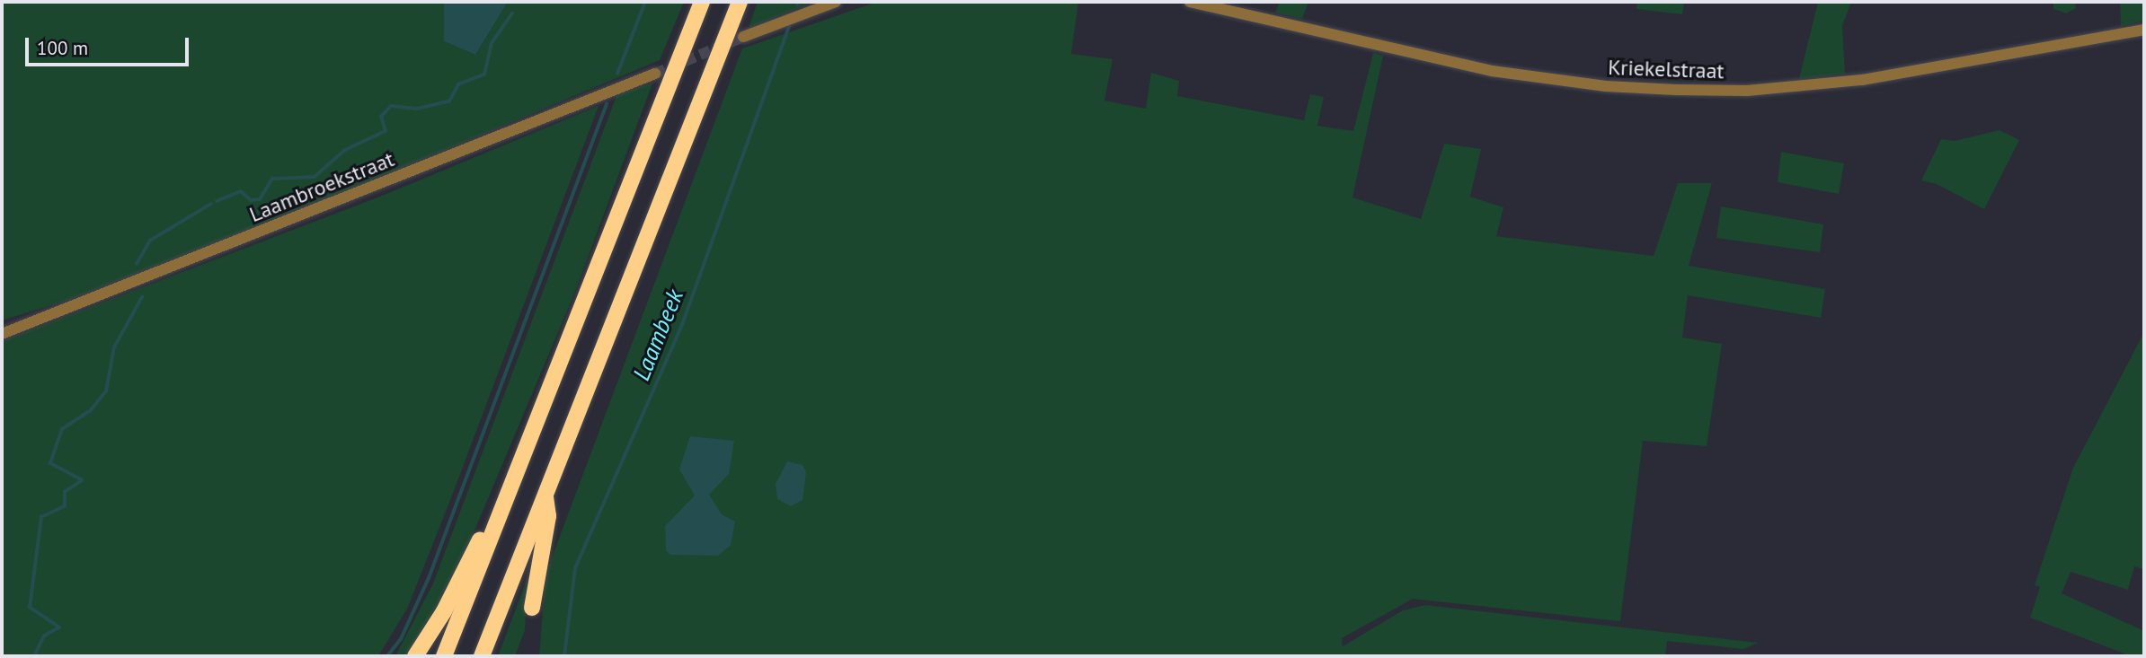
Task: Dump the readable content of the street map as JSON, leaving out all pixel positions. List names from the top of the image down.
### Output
{
  "streets": {
    "street": ["Kriekelstraat", "Laambroekstraat"]
  },
  "water": ["Laambeek"],
  "scale_bar": "100 m"
}
